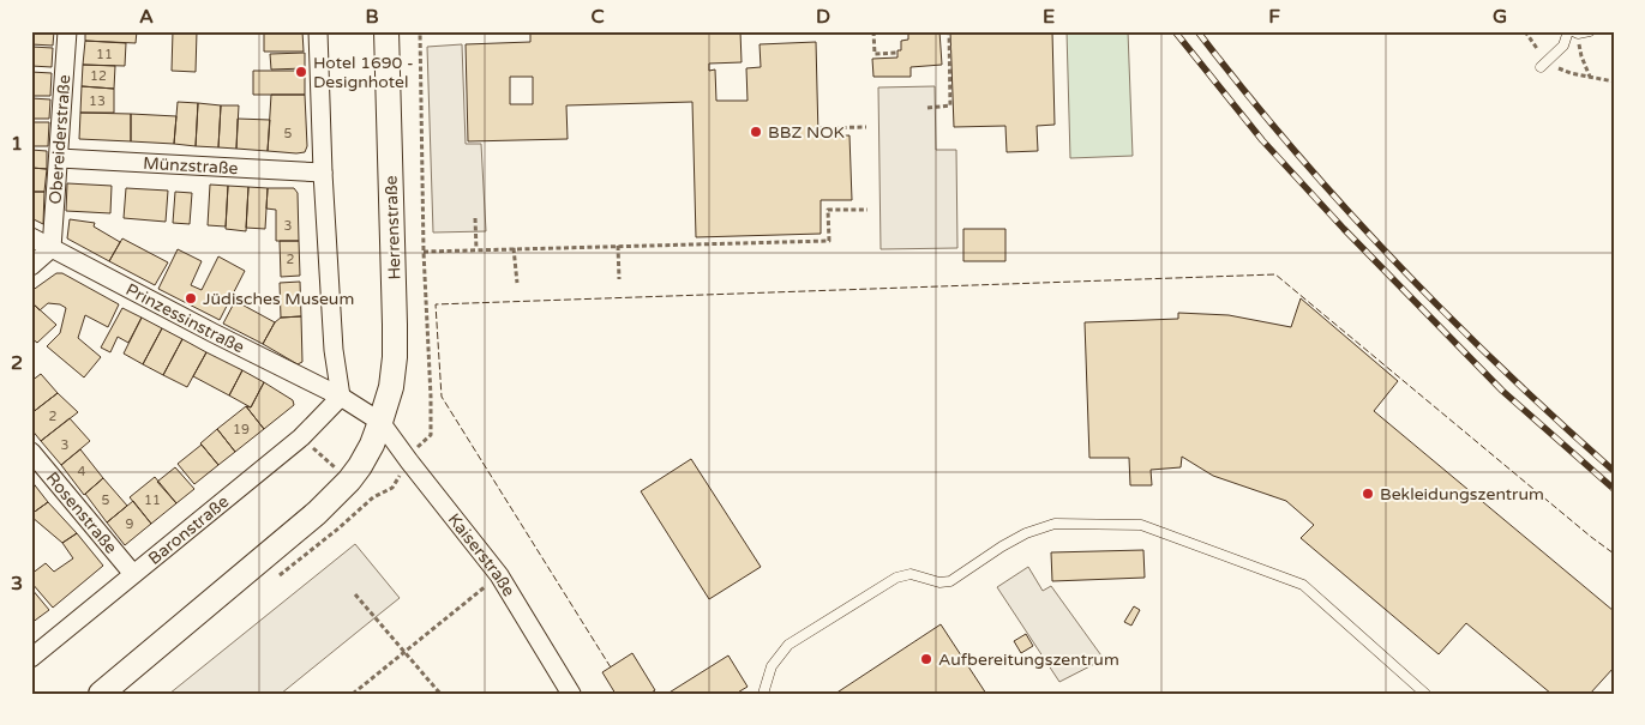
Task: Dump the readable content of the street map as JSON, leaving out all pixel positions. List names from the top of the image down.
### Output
{
  "streets": {
    "main road": ["Herrenstraße"],
    "street": [
      "Obereiderstraße",
      "Münzstraße",
      "Prinzessinstraße",
      "Rosenstraße",
      "Baronstraße",
      "Kaiserstraße"
    ]
  },
  "crossings": [
    ["Obereiderstraße", "Münzstraße"],
    ["Obereiderstraße", "Prinzessinstraße"],
    ["Herrenstraße", "Prinzessinstraße"],
    ["Herrenstraße", "Kaiserstraße"],
    ["Prinzessinstraße", "Baronstraße"],
    ["Prinzessinstraße", "Kaiserstraße"],
    ["Rosenstraße", "Baronstraße"]
  ],
  "places": [
    "Hotel 1690 - Designhotel",
    "BBZ NOK",
    "Jüdisches Museum",
    "Bekleidungszentrum",
    "Aufbereitungszentrum"
  ],
  "house_numbers": [
    "11",
    "12",
    "13",
    "5",
    "3",
    "2",
    "2",
    "19",
    "3",
    "4",
    "5",
    "11",
    "9"
  ],
  "grid": {
    "columns": [
      "A",
      "B",
      "C",
      "D",
      "E",
      "F",
      "G"
    ],
    "rows": ["1", "2", "3"]
  }
}
